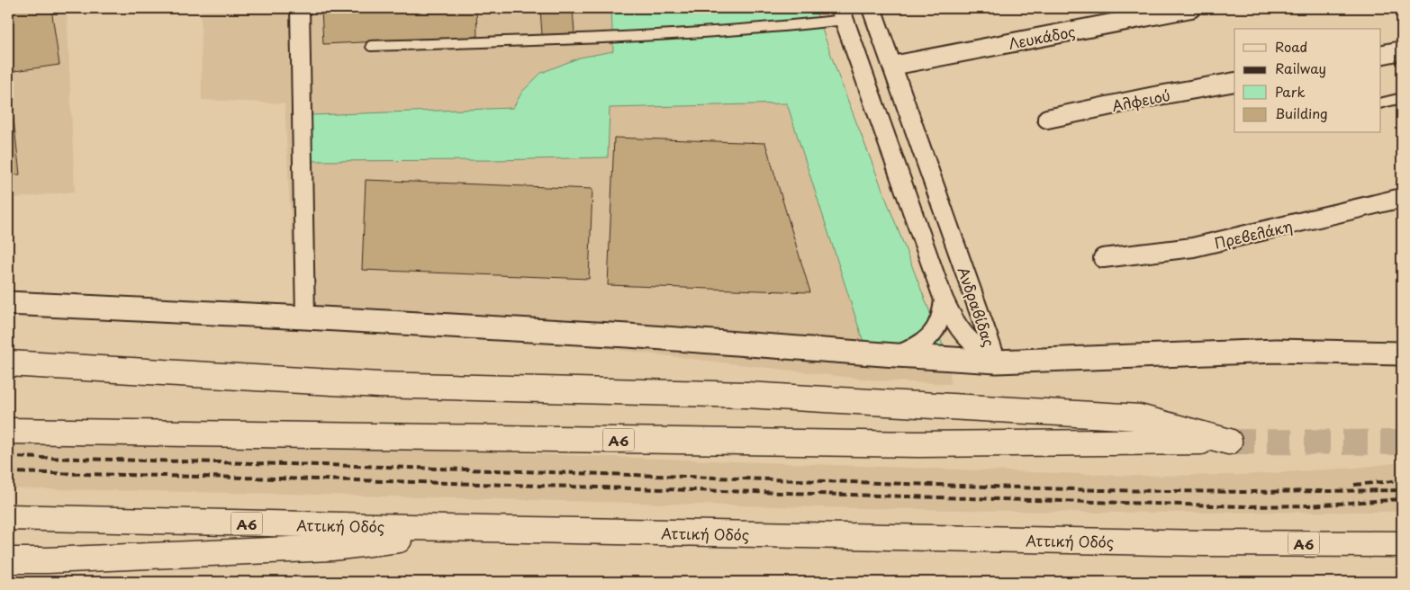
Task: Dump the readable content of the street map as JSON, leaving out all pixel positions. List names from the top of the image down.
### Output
{
  "streets": {
    "highway": ["Α6", "Αττική Οδός"],
    "street": [
      "Λευκάδος",
      "Αλφειού",
      "Πρεβελάκη",
      "Ανδραβίδας"
    ]
  },
  "crossings": [
    ["Λευκάδος", "Ανδραβίδας"]
  ],
  "legend": [
    "Road",
    "Railway",
    "Park",
    "Building"
  ]
}
